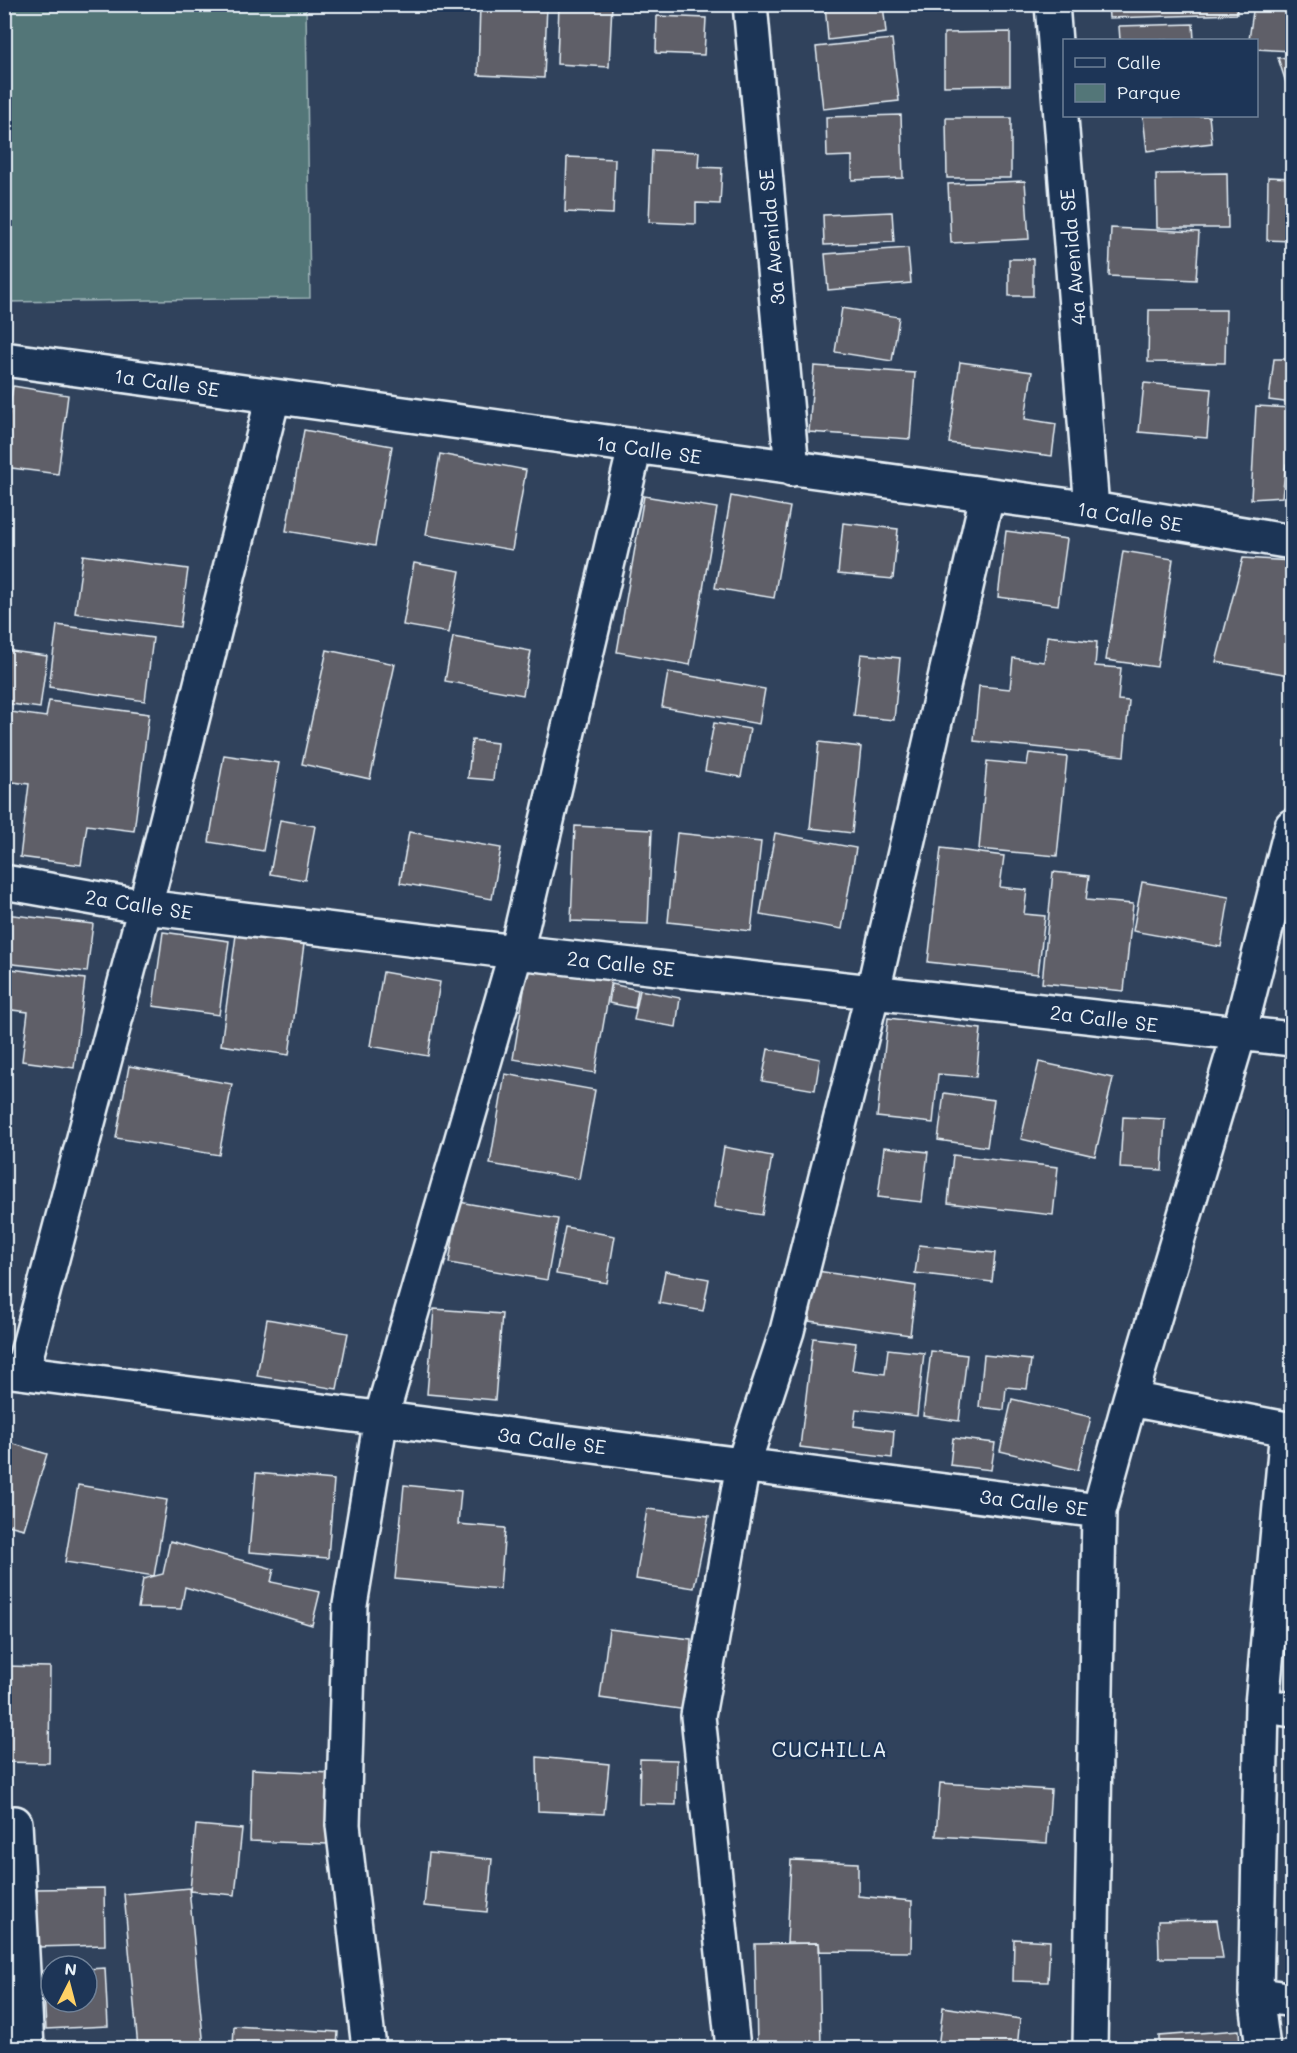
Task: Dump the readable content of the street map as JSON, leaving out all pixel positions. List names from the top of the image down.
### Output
{
  "streets": {
    "street": [
      "3a Avenida SE",
      "4a Avenida SE",
      "1a Calle SE",
      "2a Calle SE",
      "3a Calle SE"
    ]
  },
  "crossings": [
    ["3a Avenida SE", "1a Calle SE"],
    ["4a Avenida SE", "1a Calle SE"]
  ],
  "districts": ["CUCHILLA"],
  "legend": ["Calle", "Parque"],
  "north": "top"
}
